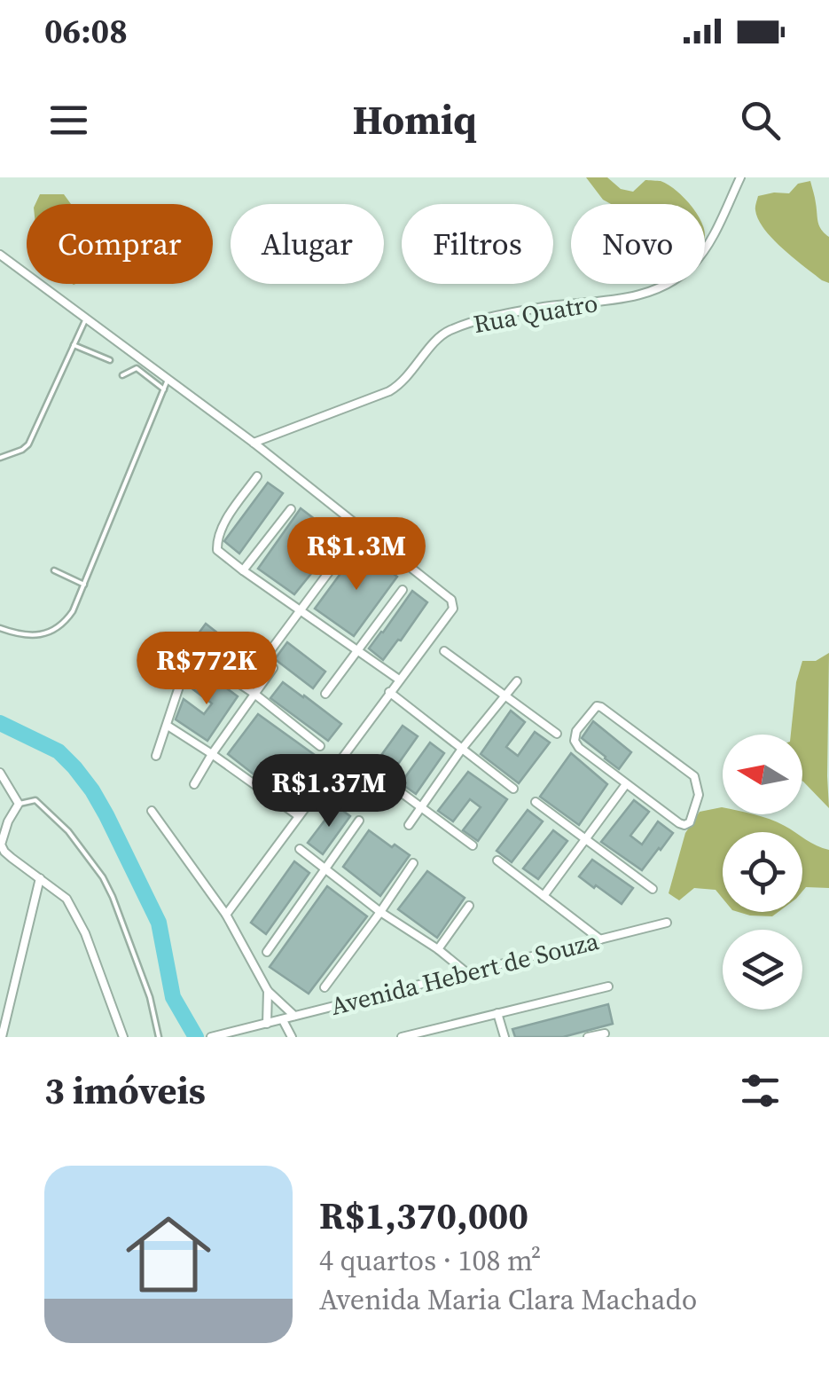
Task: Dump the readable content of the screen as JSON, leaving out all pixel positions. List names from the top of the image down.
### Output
{
  "streets": {
    "street": ["Rua Quatro", "Avenida Hebert de Souza"]
  },
  "north": "left",
  "page": {
    "status": "06:08",
    "header": "Homiq",
    "chip": [
      "Comprar",
      "Alugar",
      "Filtros",
      "Novo"
    ],
    "price": ["R$1.3M", "R$772K", "R$1.37M"],
    "heading": "3 imóveis",
    "list": [
      {
        "name": "R$1,370,000",
        "note": "4 quartos · 108 m² · Avenida Maria Clara Machado"
      }
    ]
  }
}
